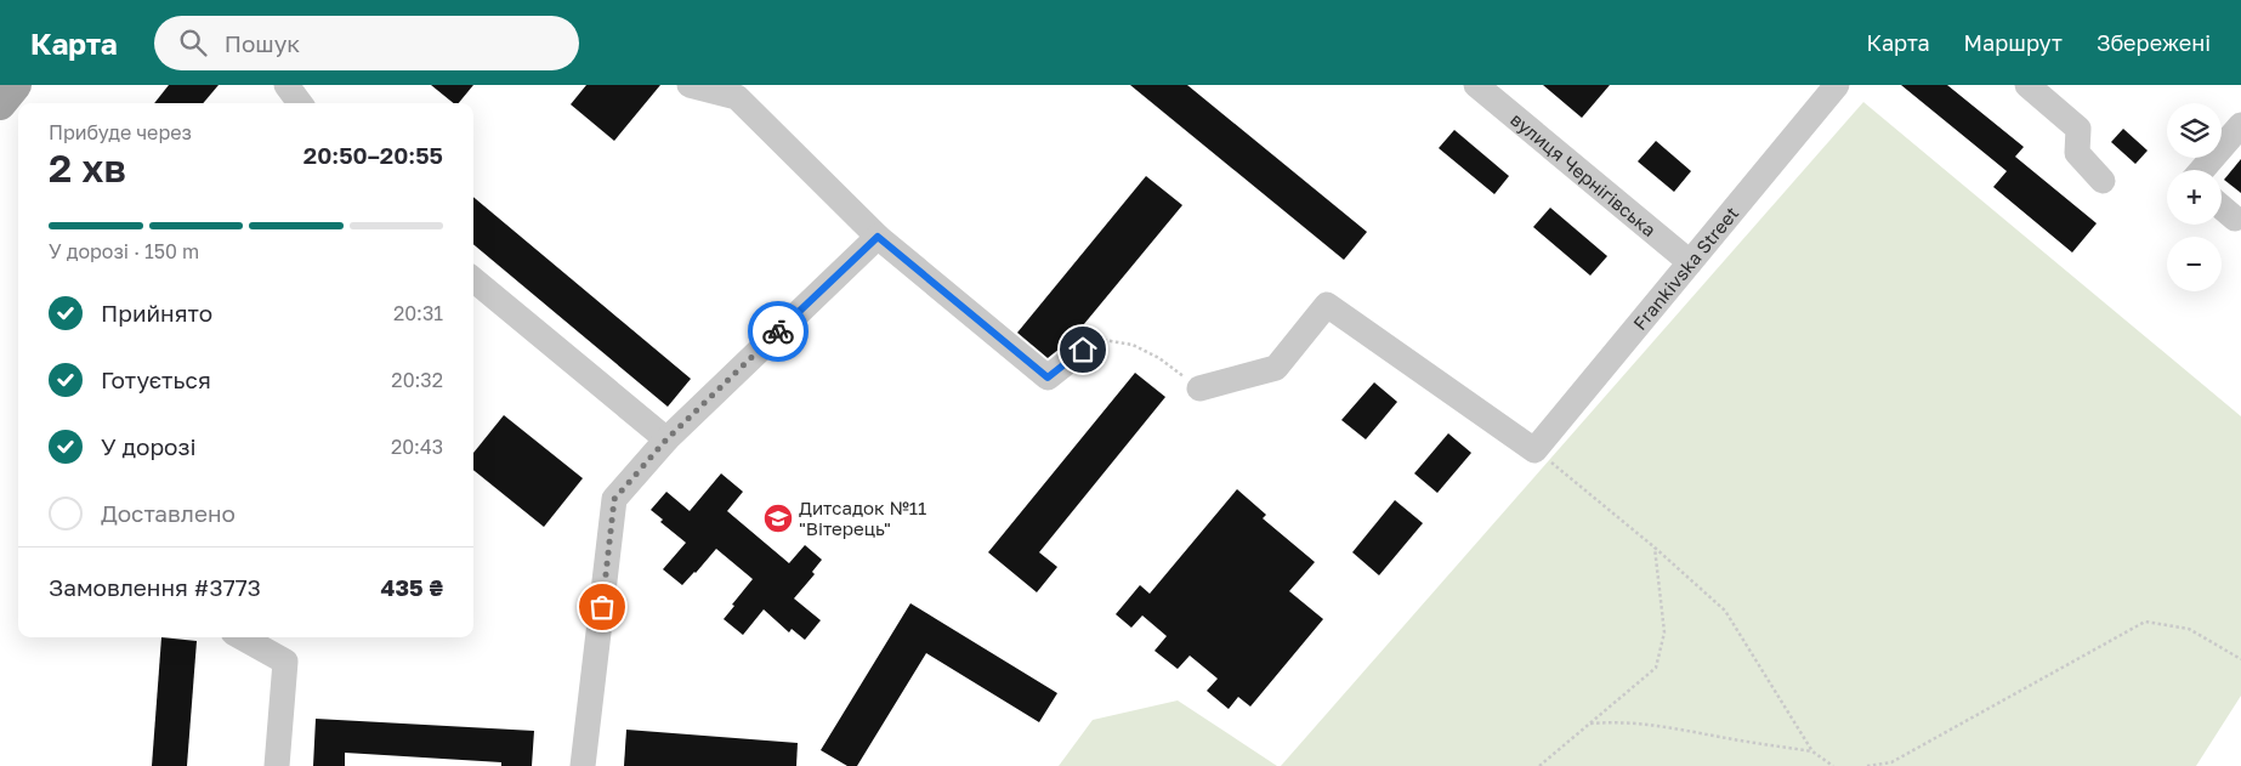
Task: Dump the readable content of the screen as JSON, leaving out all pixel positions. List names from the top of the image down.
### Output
{
  "streets": {
    "street": ["вулиця Чернігівська", "Frankivska Street"]
  },
  "crossings": [
    ["вулиця Чернігівська", "Frankivska Street"]
  ],
  "places": {
    "school or university": ["Дитсадок №11 \"Вітерець\""]
  },
  "page": {
    "header": "Карта",
    "search": "Пошук",
    "nav": ["Карта", "Маршрут", "Збережені"],
    "map_buttons": ["+", "−"],
    "heading": ["2 хв", "Прибуде через", "20:50–20:55"],
    "panel": ["Замовлення #3773", "435 ₴"],
    "bar": "У дорозі · 150 m",
    "list": [
      ["Прийнято", "20:31"],
      ["Готується", "20:32"],
      ["У дорозі", "20:43"],
      "Доставлено"
    ]
  }
}
